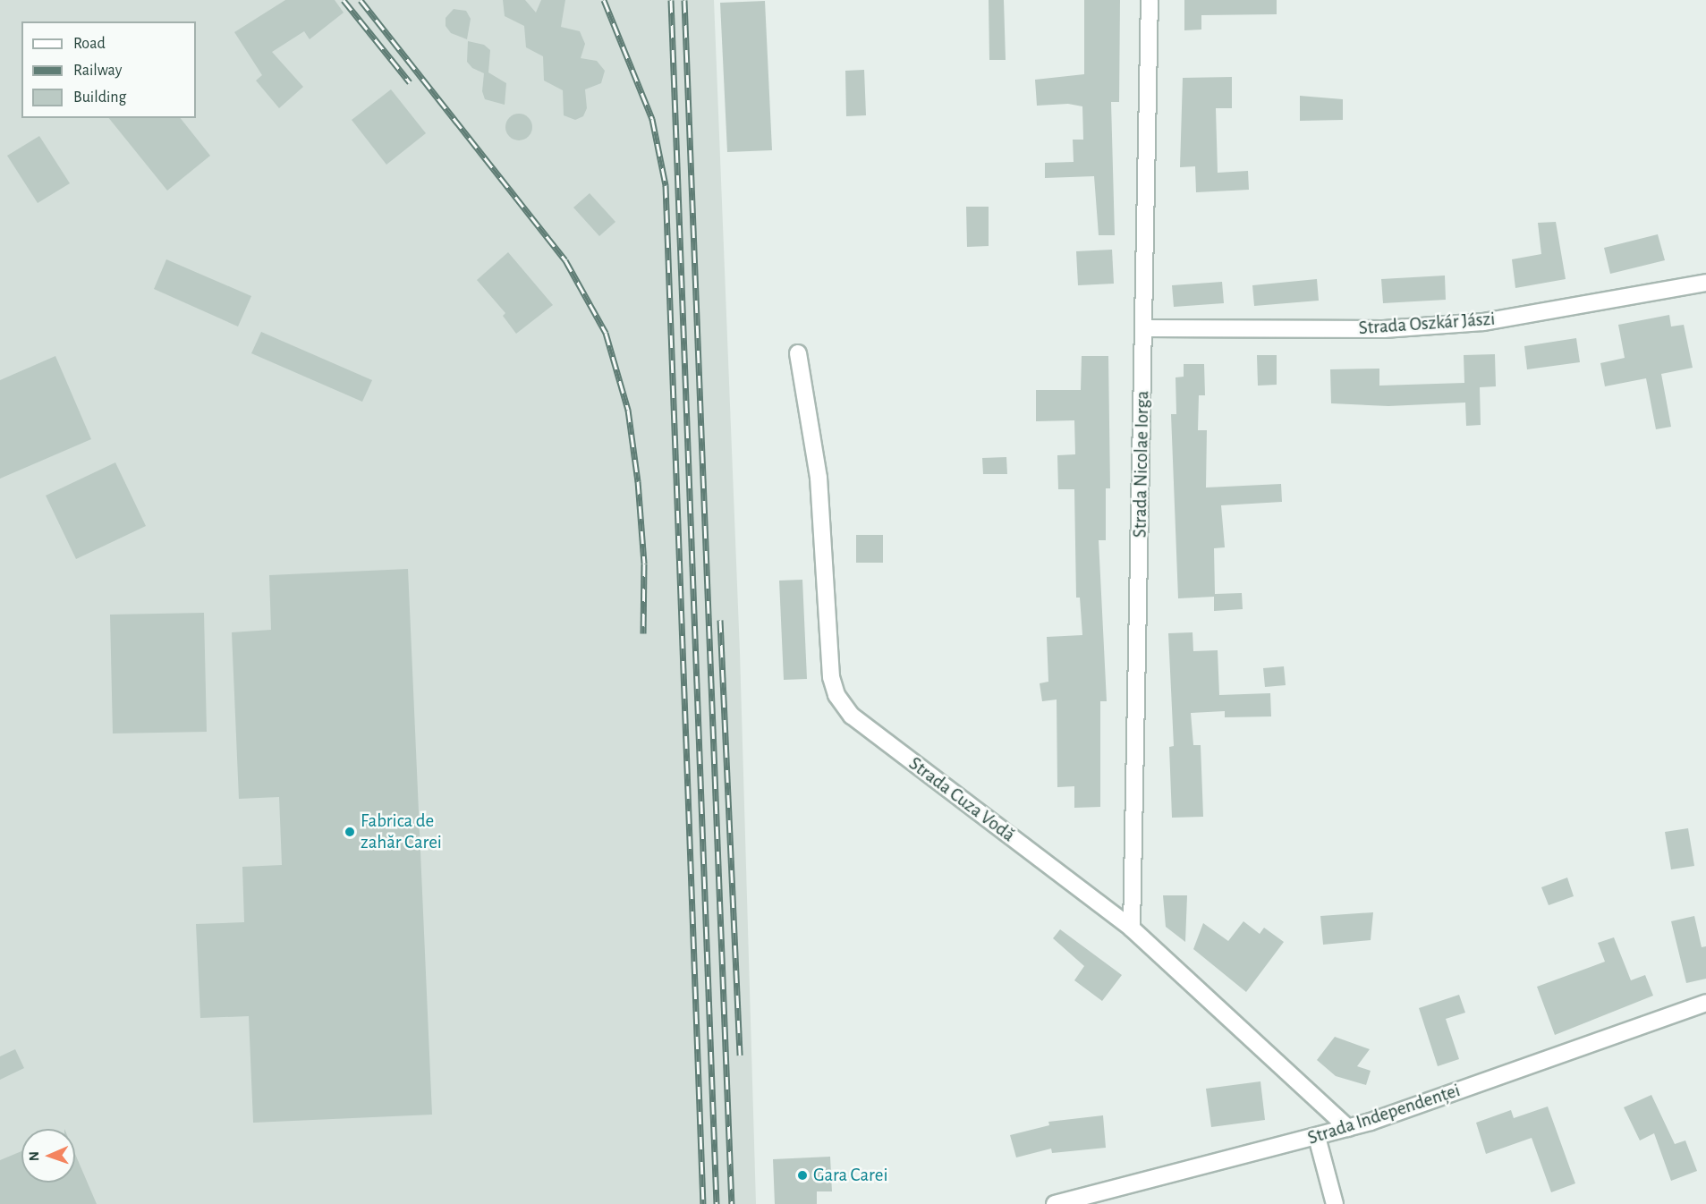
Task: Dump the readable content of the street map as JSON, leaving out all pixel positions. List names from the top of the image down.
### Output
{
  "streets": {
    "street": [
      "Strada Oszkár Jászi",
      "Strada Nicolae Iorga",
      "Strada Cuza Vodă",
      "Strada Independenței"
    ]
  },
  "crossings": [
    ["Strada Oszkár Jászi", "Strada Nicolae Iorga"],
    ["Strada Nicolae Iorga", "Strada Cuza Vodă"],
    ["Strada Cuza Vodă", "Strada Independenței"]
  ],
  "places": ["Fabrica de zahăr Carei", "Gara Carei"],
  "legend": ["Road", "Railway", "Building"],
  "north": "left"
}
